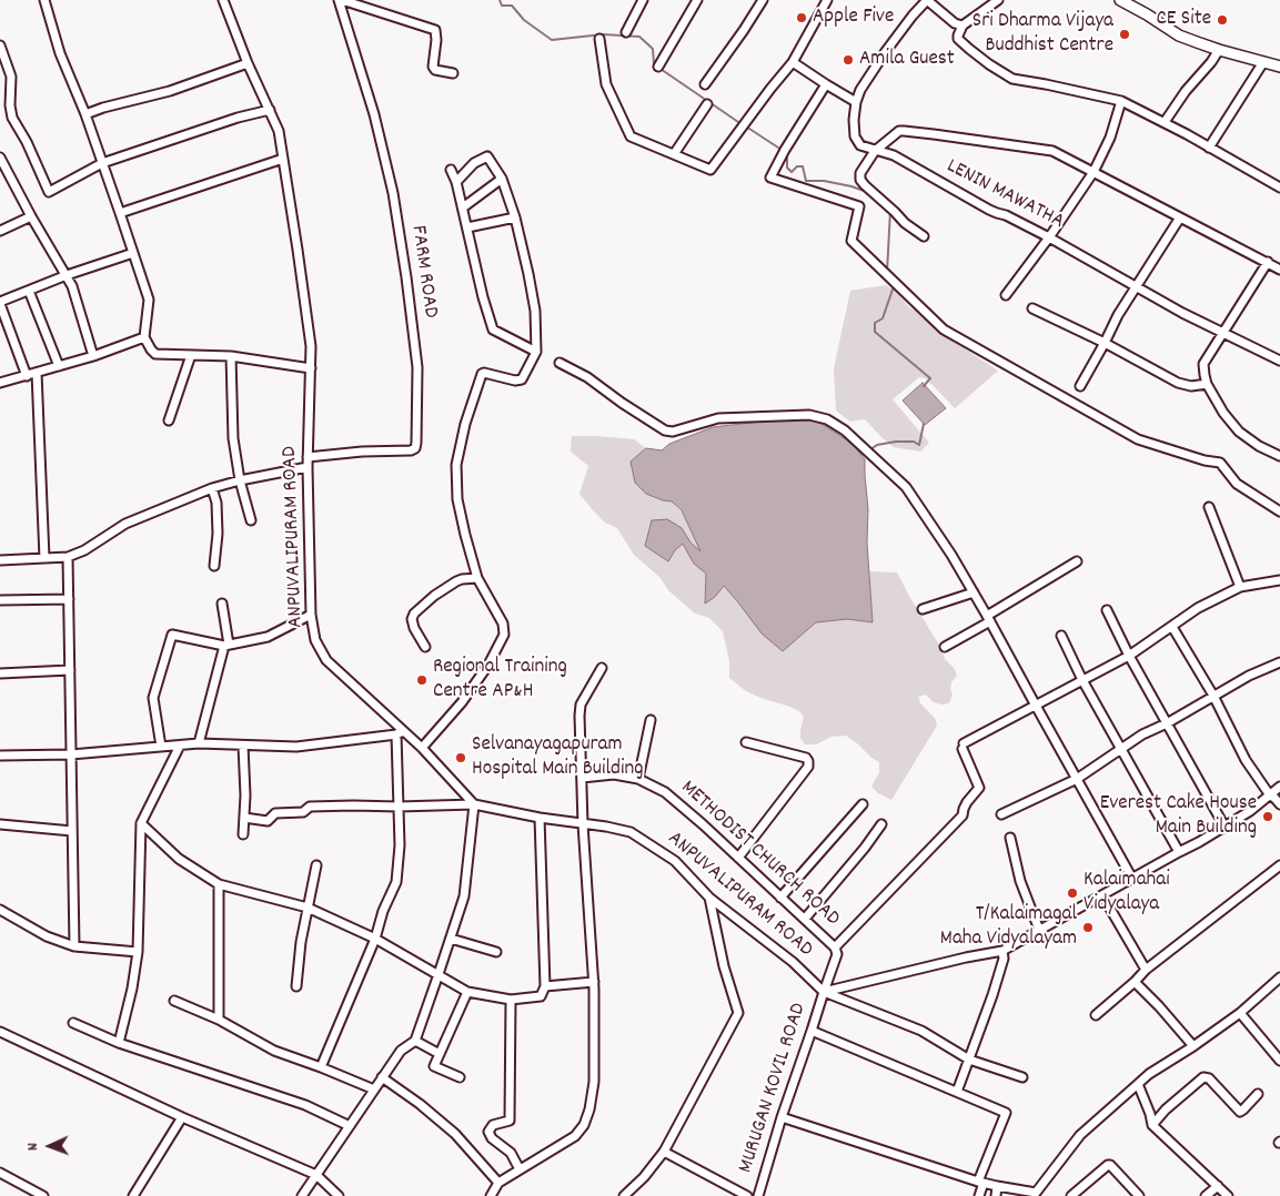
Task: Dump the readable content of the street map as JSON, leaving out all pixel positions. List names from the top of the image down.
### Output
{
  "streets": {
    "street": [
      "LENIN MAWATHA",
      "FARM ROAD",
      "ANPUVALIPURAM ROAD",
      "METHODIST CHURCH ROAD",
      "MURUGAN KOVIL ROAD"
    ]
  },
  "crossings": [
    ["FARM ROAD", "ANPUVALIPURAM ROAD"],
    ["ANPUVALIPURAM ROAD", "METHODIST CHURCH ROAD"],
    ["ANPUVALIPURAM ROAD", "MURUGAN KOVIL ROAD"],
    ["METHODIST CHURCH ROAD", "MURUGAN KOVIL ROAD"]
  ],
  "places": [
    "Apple Five",
    "CE Site",
    "Sri Dharma Vijaya Buddhist Centre",
    "Amila Guest",
    "Regional Training Centre AP&H",
    "Selvanayagapuram Hospital Main Building",
    "Everest Cake House Main Building",
    "Kalaimahai Vidyalaya",
    "T/Kalaimagal Maha Vidyalayam"
  ],
  "north": "left"
}
